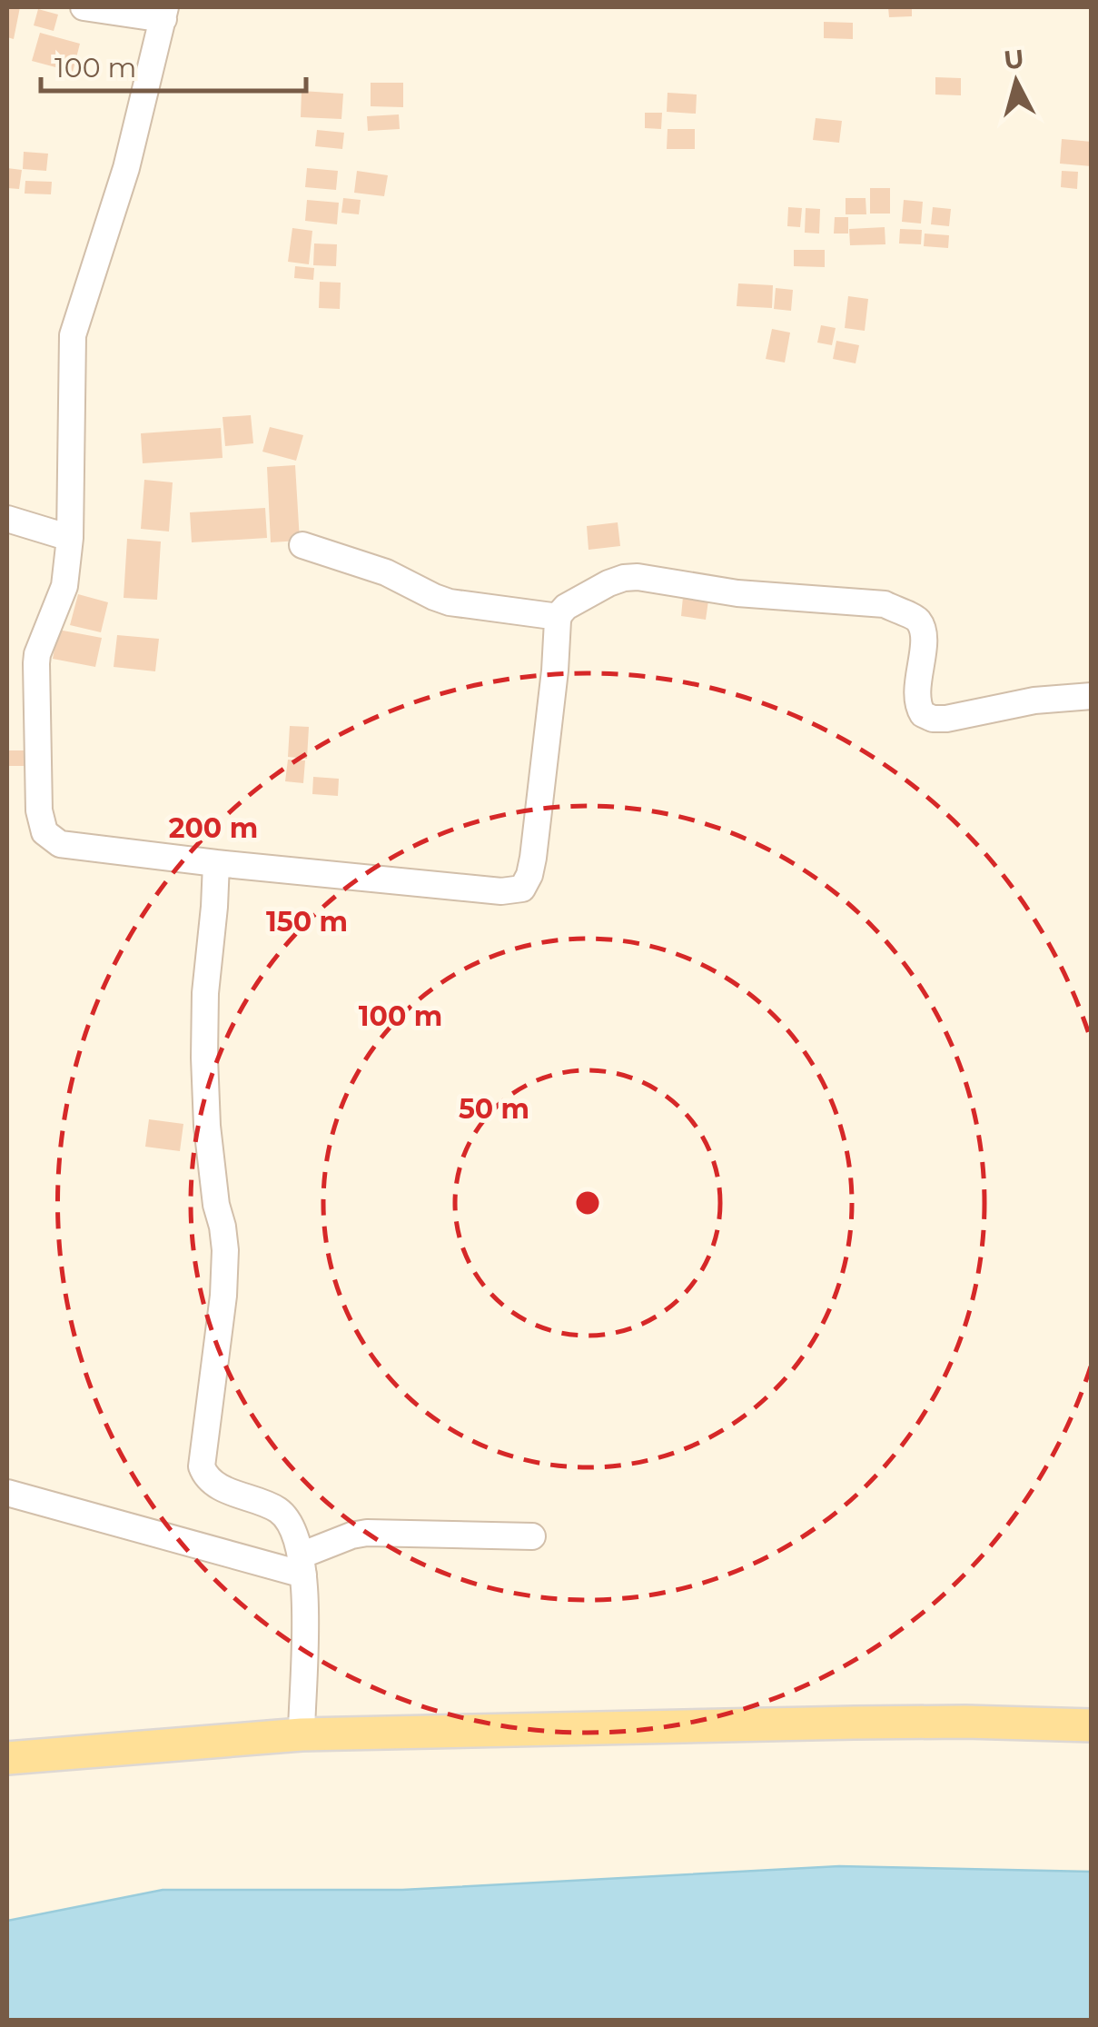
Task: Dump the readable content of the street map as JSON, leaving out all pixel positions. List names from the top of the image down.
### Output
{
  "scale_bar": "100 m",
  "north": "top",
  "rings": [
    "200 m",
    "150 m",
    "100 m",
    "50 m"
  ]
}
